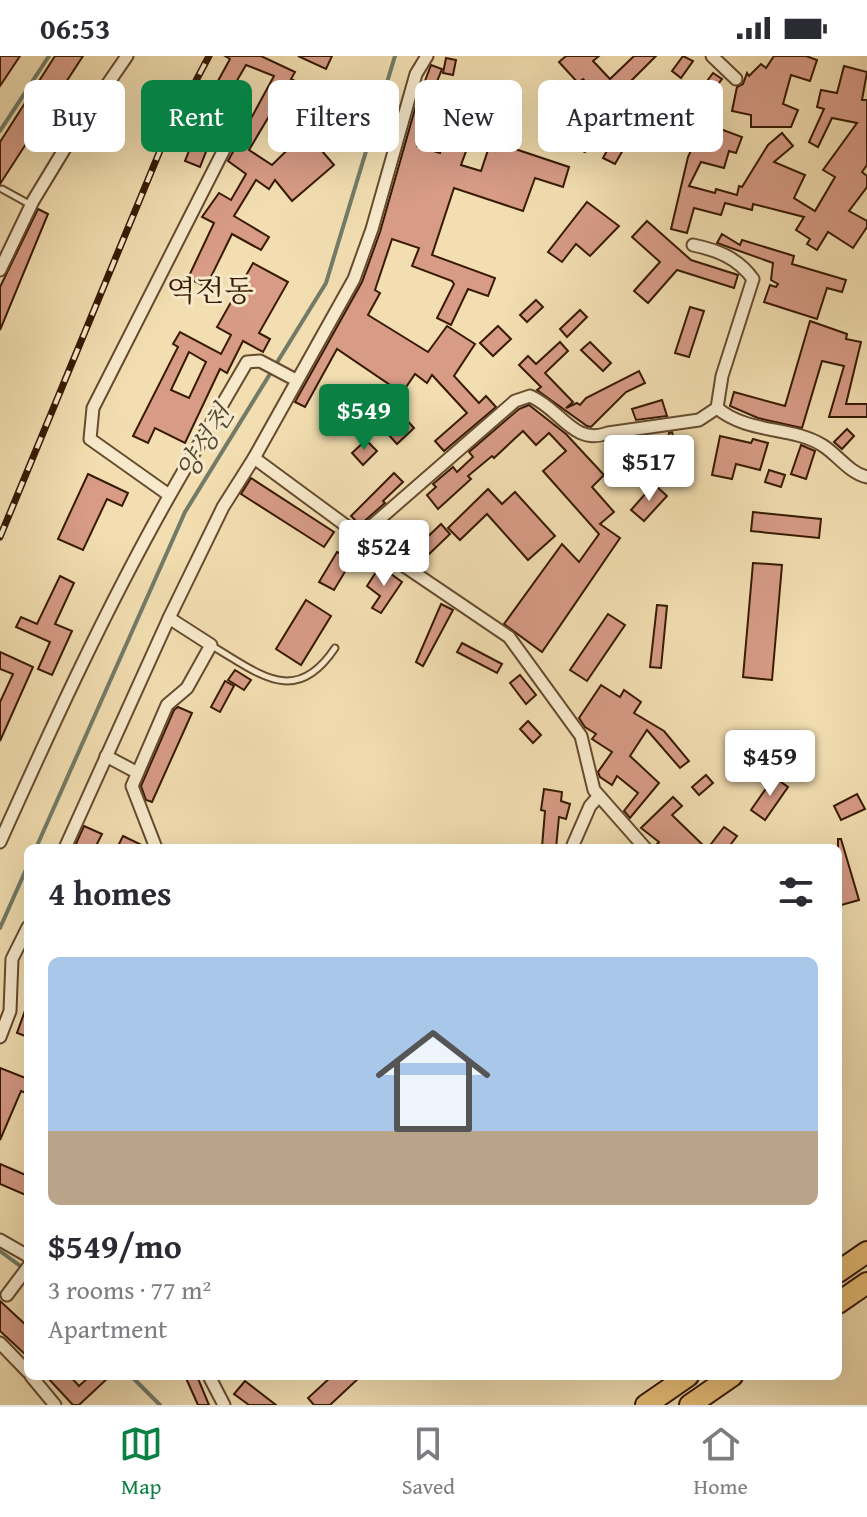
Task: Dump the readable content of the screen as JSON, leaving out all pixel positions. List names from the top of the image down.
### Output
{
  "districts": ["역전동"],
  "water": ["양성천"],
  "page": {
    "status": "06:53",
    "chip": [
      "Buy",
      "Rent",
      "Filters",
      "New",
      "Apartment"
    ],
    "price": [
      "$549",
      "$517",
      "$524",
      "$459"
    ],
    "heading": "4 homes",
    "list": [
      {
        "name": "$549/mo",
        "note": "3 rooms · 77 m² · Apartment"
      }
    ],
    "tabs": ["Map", "Saved", "Home"]
  }
}
